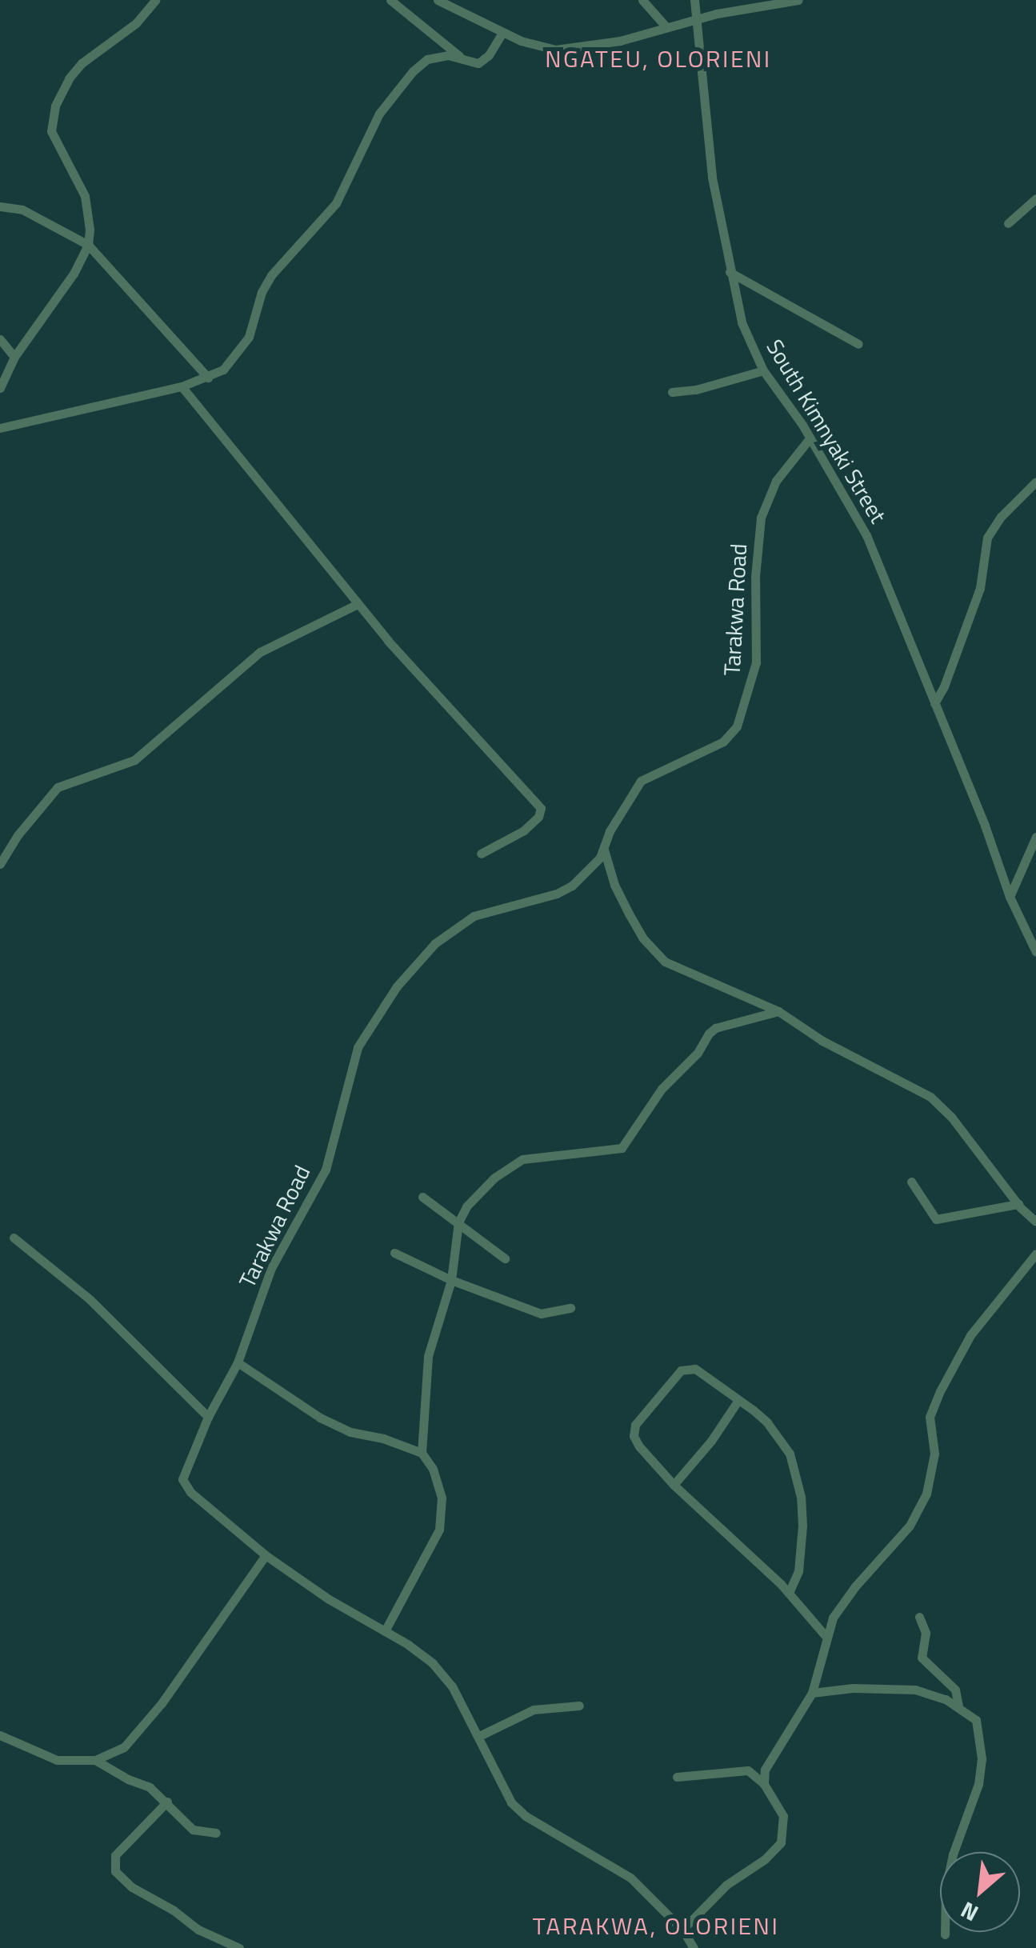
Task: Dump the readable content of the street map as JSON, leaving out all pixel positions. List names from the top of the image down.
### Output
{
  "streets": {
    "street": ["South Kimnyaki Street", "Tarakwa Road"]
  },
  "crossings": [
    ["South Kimnyaki Street", "Tarakwa Road"]
  ],
  "districts": ["NGATEU, OLORIENI", "TARAKWA, OLORIENI"],
  "north": "bottom left"
}
